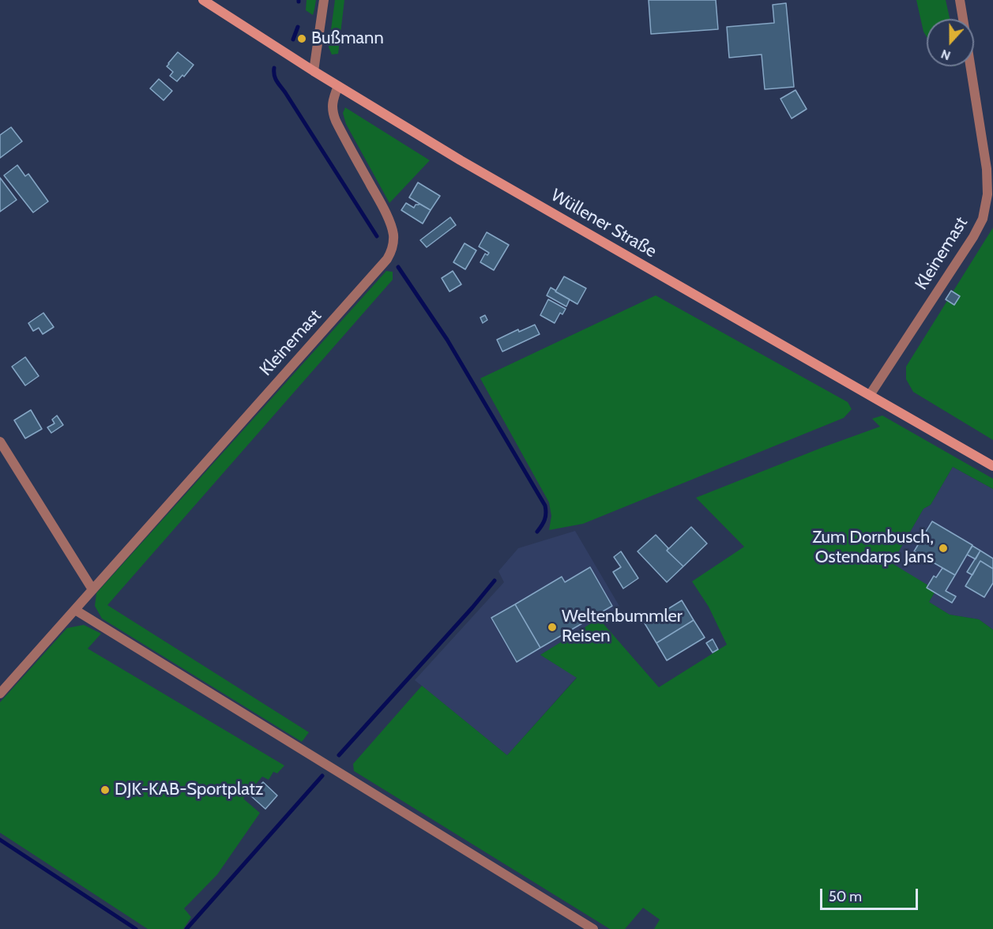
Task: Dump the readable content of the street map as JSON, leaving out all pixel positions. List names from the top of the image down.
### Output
{
  "streets": {
    "main road": ["Wüllener Straße"],
    "street": ["Kleinemast"]
  },
  "crossings": [
    ["Wüllener Straße", "Kleinemast"]
  ],
  "places": [
    "Bußmann",
    "Zum Dornbusch, Ostendarps Jans",
    "Weltenbummler Reisen",
    "DJK-KAB-Sportplatz"
  ],
  "scale_bar": "50 m",
  "north": "bottom"
}
